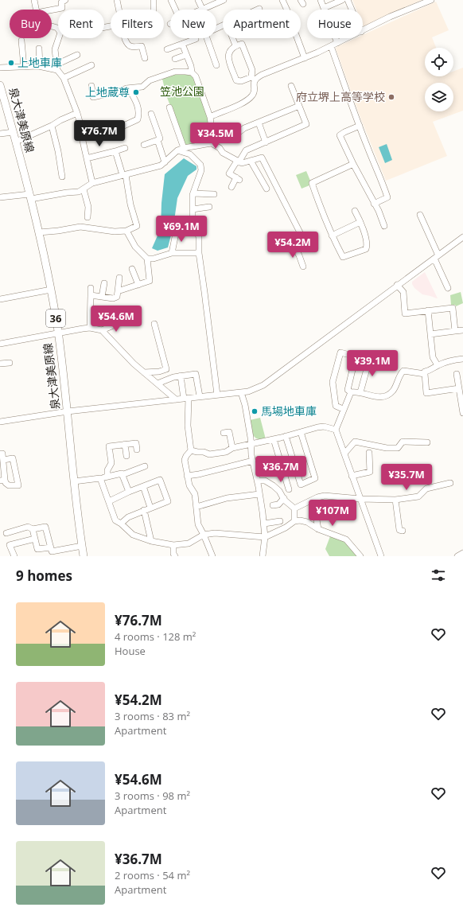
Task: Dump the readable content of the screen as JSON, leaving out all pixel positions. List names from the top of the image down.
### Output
{
  "streets": {
    "main road": ["泉大津美原線", "36"]
  },
  "parks": ["笠池公園"],
  "places": [
    "上地車庫",
    "上地蔵尊",
    "府立堺上高等学校",
    "馬場地車庫"
  ],
  "page": {
    "chip": [
      "Buy",
      "Rent",
      "Filters",
      "New",
      "Apartment",
      "House"
    ],
    "price": [
      "¥76.7M",
      "¥34.5M",
      "¥69.1M",
      "¥54.2M",
      "¥54.6M",
      "¥39.1M",
      "¥36.7M",
      "¥35.7M",
      "¥107M"
    ],
    "heading": "9 homes",
    "list": [
      {
        "name": "¥76.7M",
        "note": "4 rooms · 128 m² · House"
      },
      {
        "name": "¥54.2M",
        "note": "3 rooms · 83 m² · Apartment"
      },
      {
        "name": "¥54.6M",
        "note": "3 rooms · 98 m² · Apartment"
      },
      {
        "name": "¥36.7M",
        "note": "2 rooms · 54 m² · Apartment"
      }
    ]
  }
}
